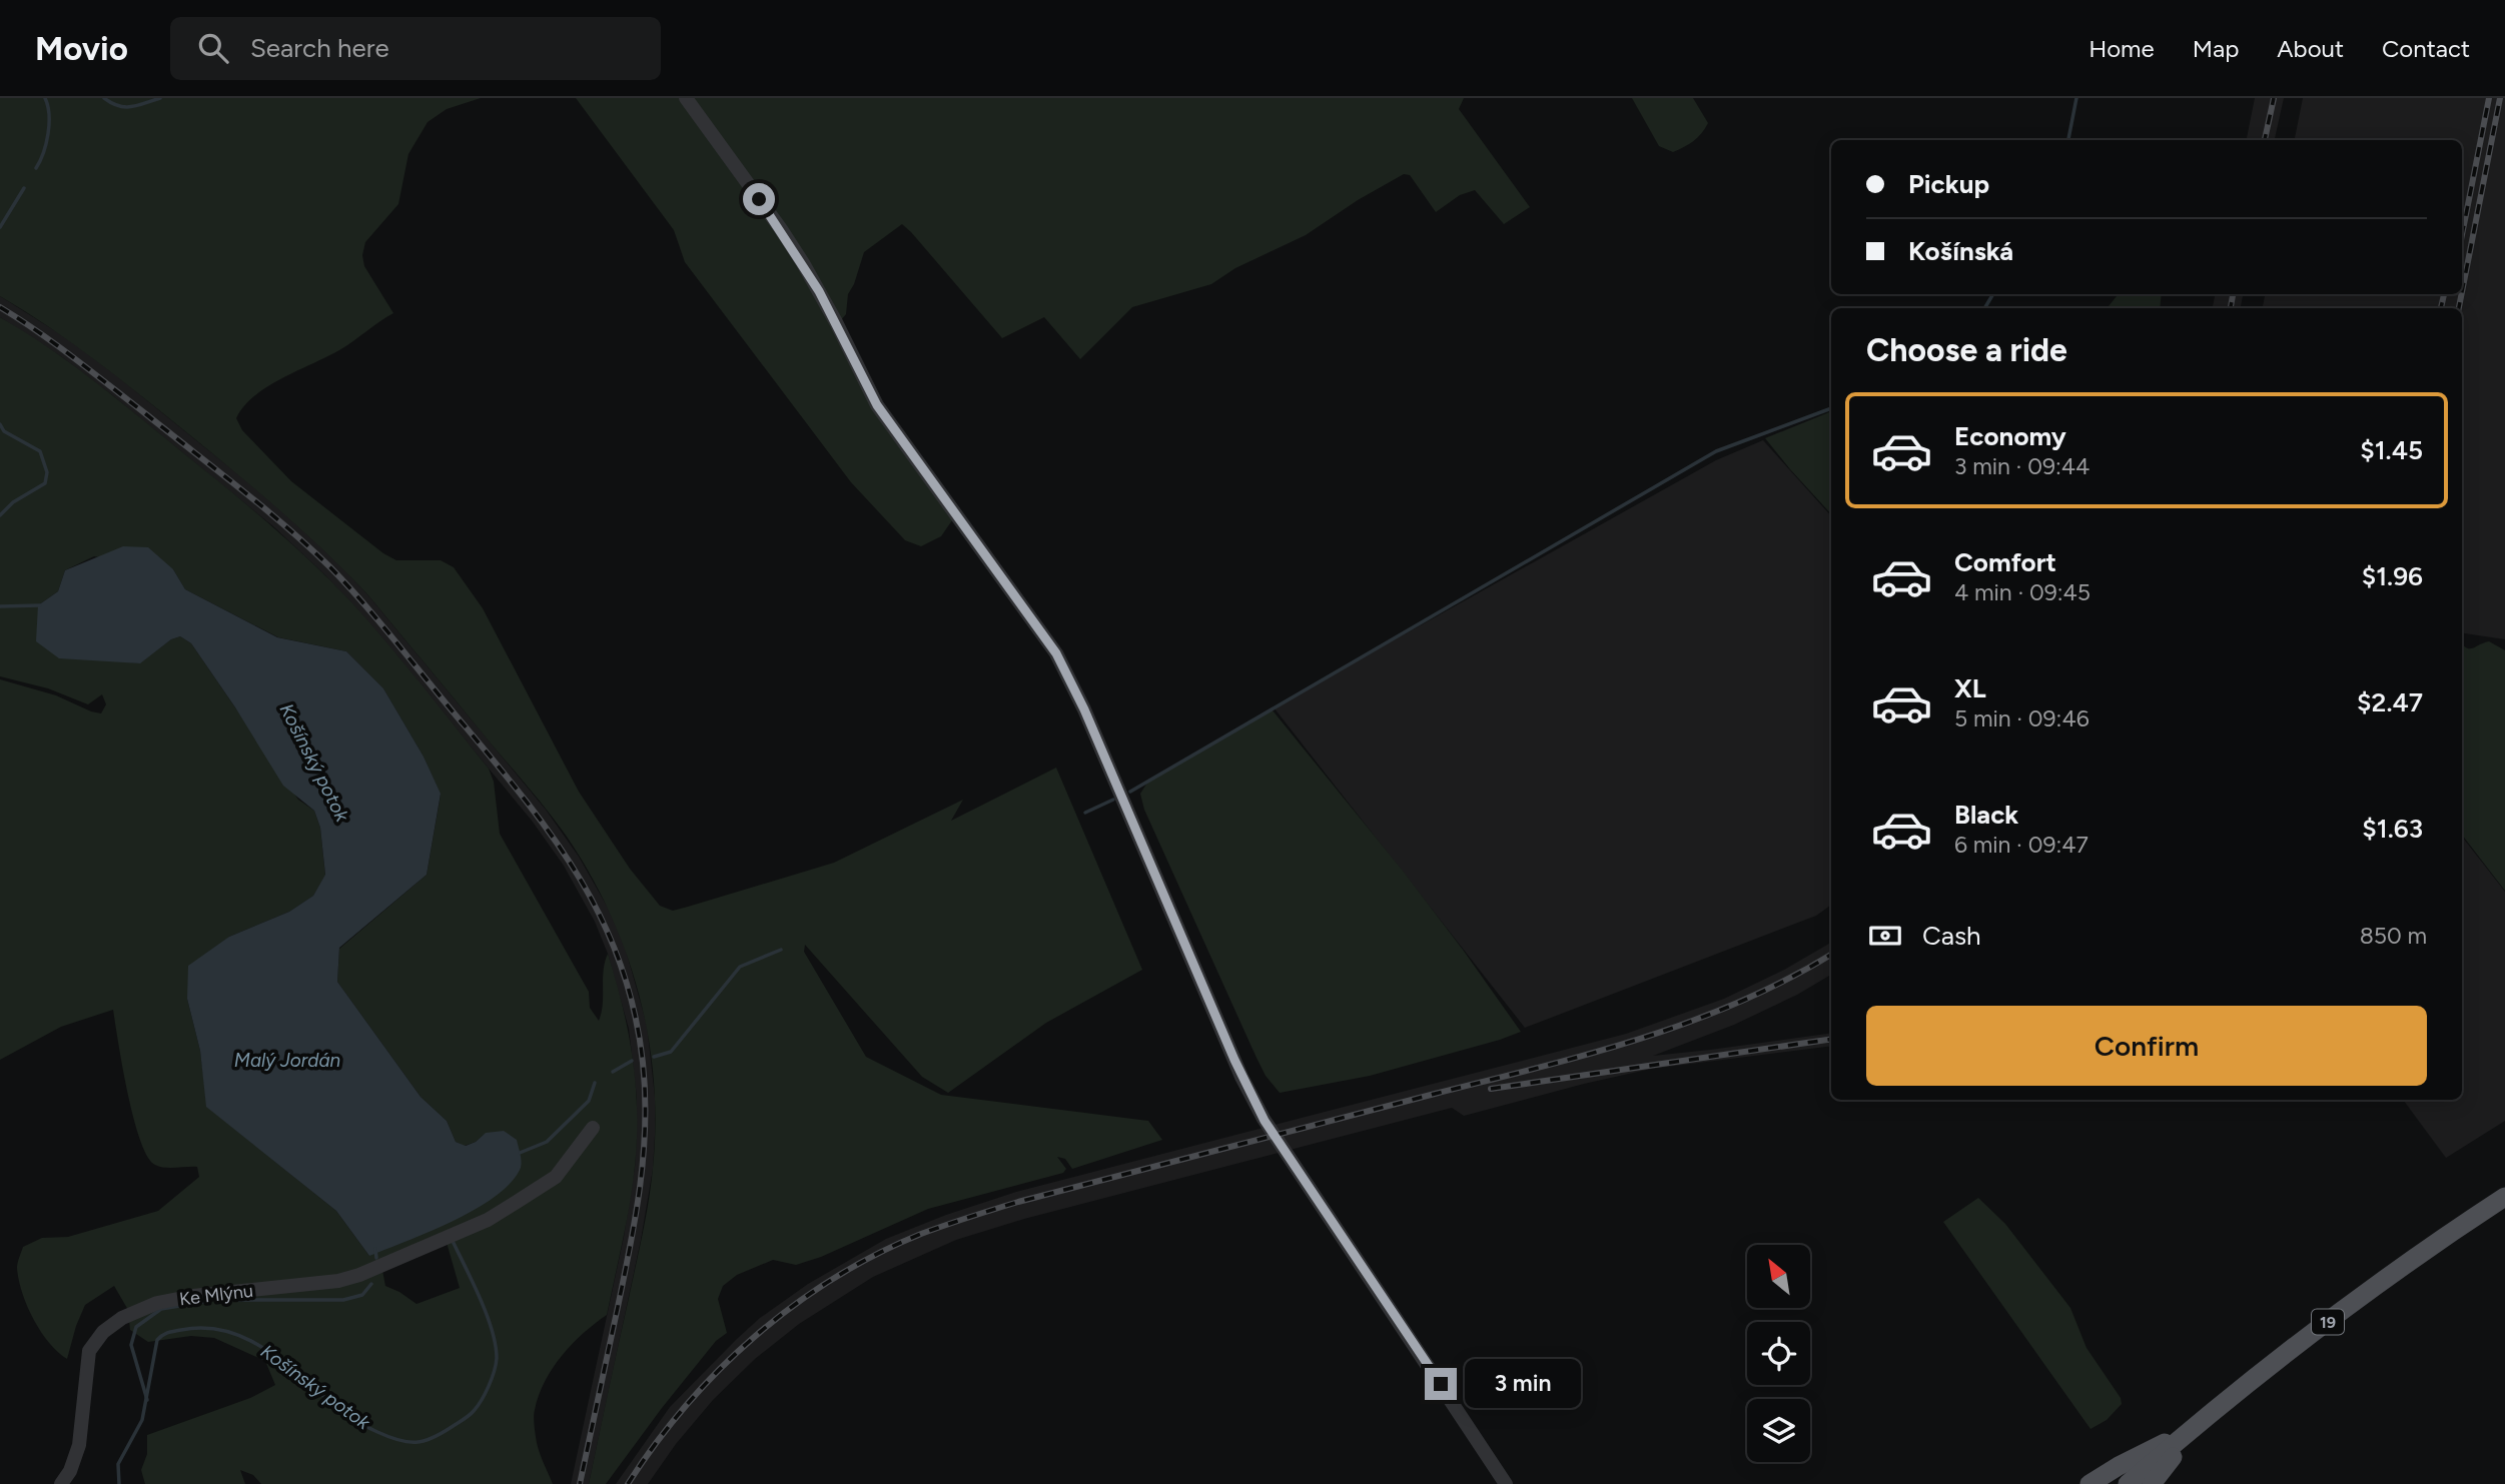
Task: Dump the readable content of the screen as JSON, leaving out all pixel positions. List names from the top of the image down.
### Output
{
  "streets": {
    "main road": ["19"],
    "street": ["Ke Mlýnu"]
  },
  "water": ["Košínský potok", "Malý Jordán"],
  "north": "top left",
  "page": {
    "header": "Movio",
    "search": "Search here",
    "nav": [
      "Home",
      "Map",
      "About",
      "Contact"
    ],
    "banner": ["Pickup", "Košínská"],
    "heading": "Choose a ride",
    "list": [
      {
        "name": "Economy",
        "note": "3 min · 09:44",
        "value": "$1.45"
      },
      {
        "name": "Comfort",
        "note": "4 min · 09:45",
        "value": "$1.96"
      },
      {
        "name": "XL",
        "note": "5 min · 09:46",
        "value": "$2.47"
      },
      {
        "name": "Black",
        "note": "6 min · 09:47",
        "value": "$1.63"
      }
    ],
    "pay": ["Cash", "850 m"],
    "buttons": "Confirm",
    "bubble": "3 min"
  }
}
